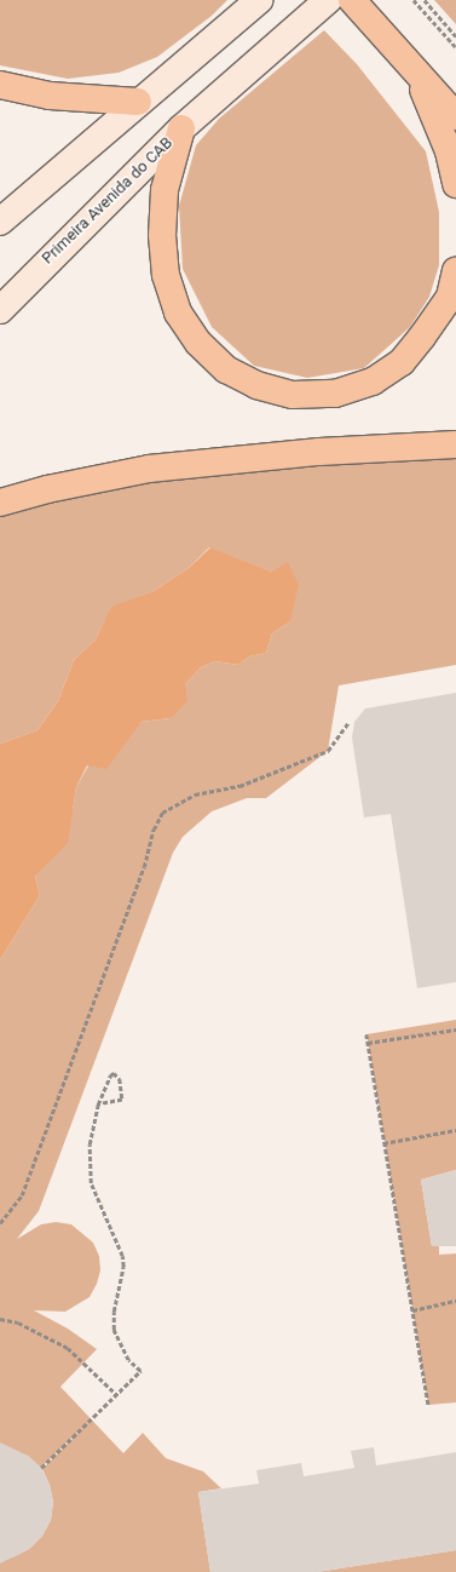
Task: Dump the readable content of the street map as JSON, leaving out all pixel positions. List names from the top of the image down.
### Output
{
  "streets": {
    "main road": ["Primeira Avenida do CAB"]
  }
}
